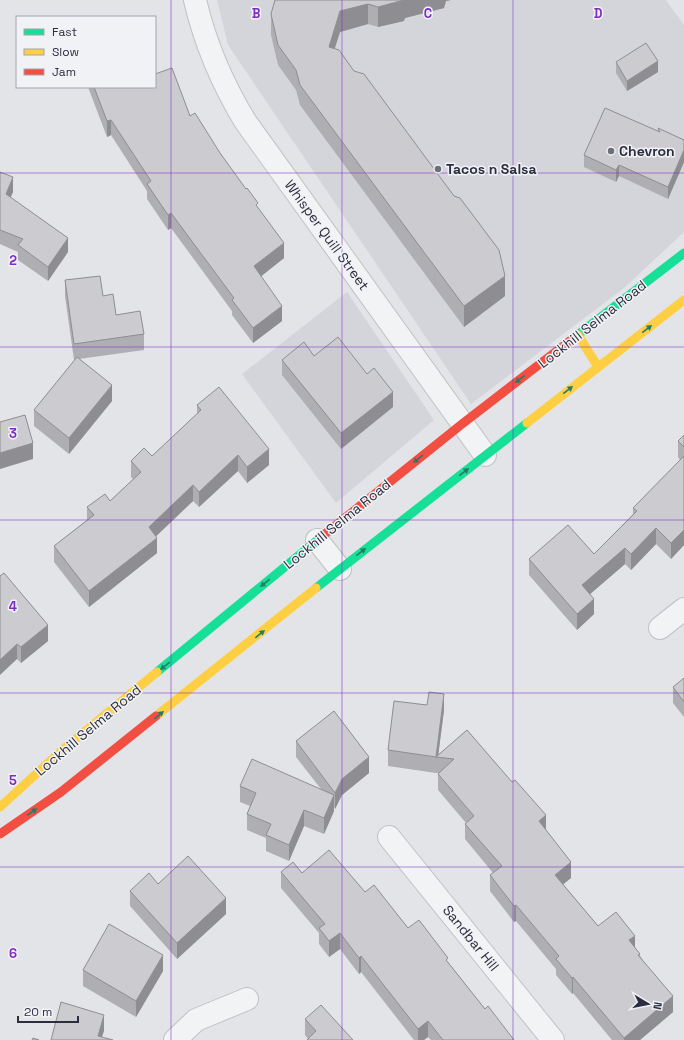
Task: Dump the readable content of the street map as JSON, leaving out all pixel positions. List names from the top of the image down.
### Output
{
  "streets": {
    "main road": ["Lockhill Selma Road"],
    "street": ["Whisper Quill Street", "Sandbar Hill"]
  },
  "crossings": [
    ["Whisper Quill Street", "Lockhill Selma Road"]
  ],
  "places": ["Chevron", "Tacos n Salsa"],
  "legend": ["Fast", "Slow", "Jam"],
  "scale_bar": "20 m",
  "north": "right",
  "grid": {
    "columns": ["B", "C", "D"],
    "rows": [
      "2",
      "3",
      "4",
      "5",
      "6"
    ]
  }
}
